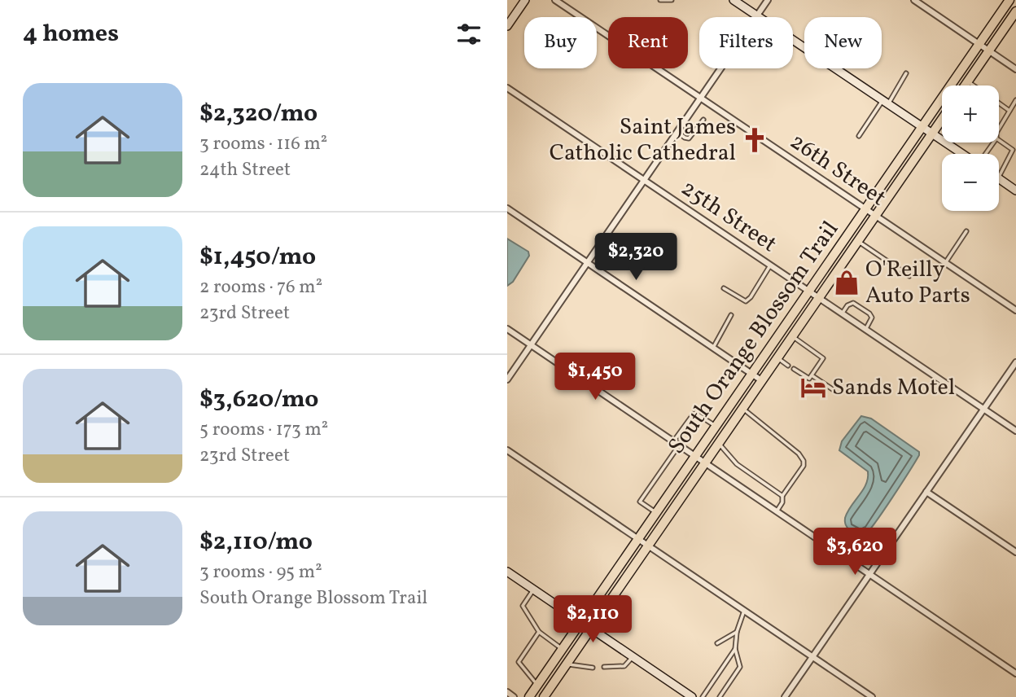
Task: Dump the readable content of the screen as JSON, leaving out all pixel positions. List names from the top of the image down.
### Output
{
  "streets": {
    "main road": ["South Orange Blossom Trail"],
    "street": ["26th Street", "25th Street"]
  },
  "crossings": [
    ["26th Street", "South Orange Blossom Trail"],
    ["25th Street", "South Orange Blossom Trail"]
  ],
  "places": {
    "church": ["Saint James Catholic Cathedral"],
    "shop": ["O'Reilly Auto Parts"],
    "hotel": ["Sands Motel"]
  },
  "page": {
    "heading": "4 homes",
    "chip": [
      "Buy",
      "Rent",
      "Filters",
      "New"
    ],
    "list": [
      {
        "name": "$2,320/mo",
        "note": "3 rooms · 116 m² · 24th Street"
      },
      {
        "name": "$1,450/mo",
        "note": "2 rooms · 76 m² · 23rd Street"
      },
      {
        "name": "$3,620/mo",
        "note": "5 rooms · 173 m² · 23rd Street"
      },
      {
        "name": "$2,110/mo",
        "note": "3 rooms · 95 m² · South Orange Blossom Trail"
      }
    ],
    "map_buttons": ["+", "−"],
    "price": [
      "$2,320",
      "$1,450",
      "$3,620",
      "$2,110"
    ]
  }
}
